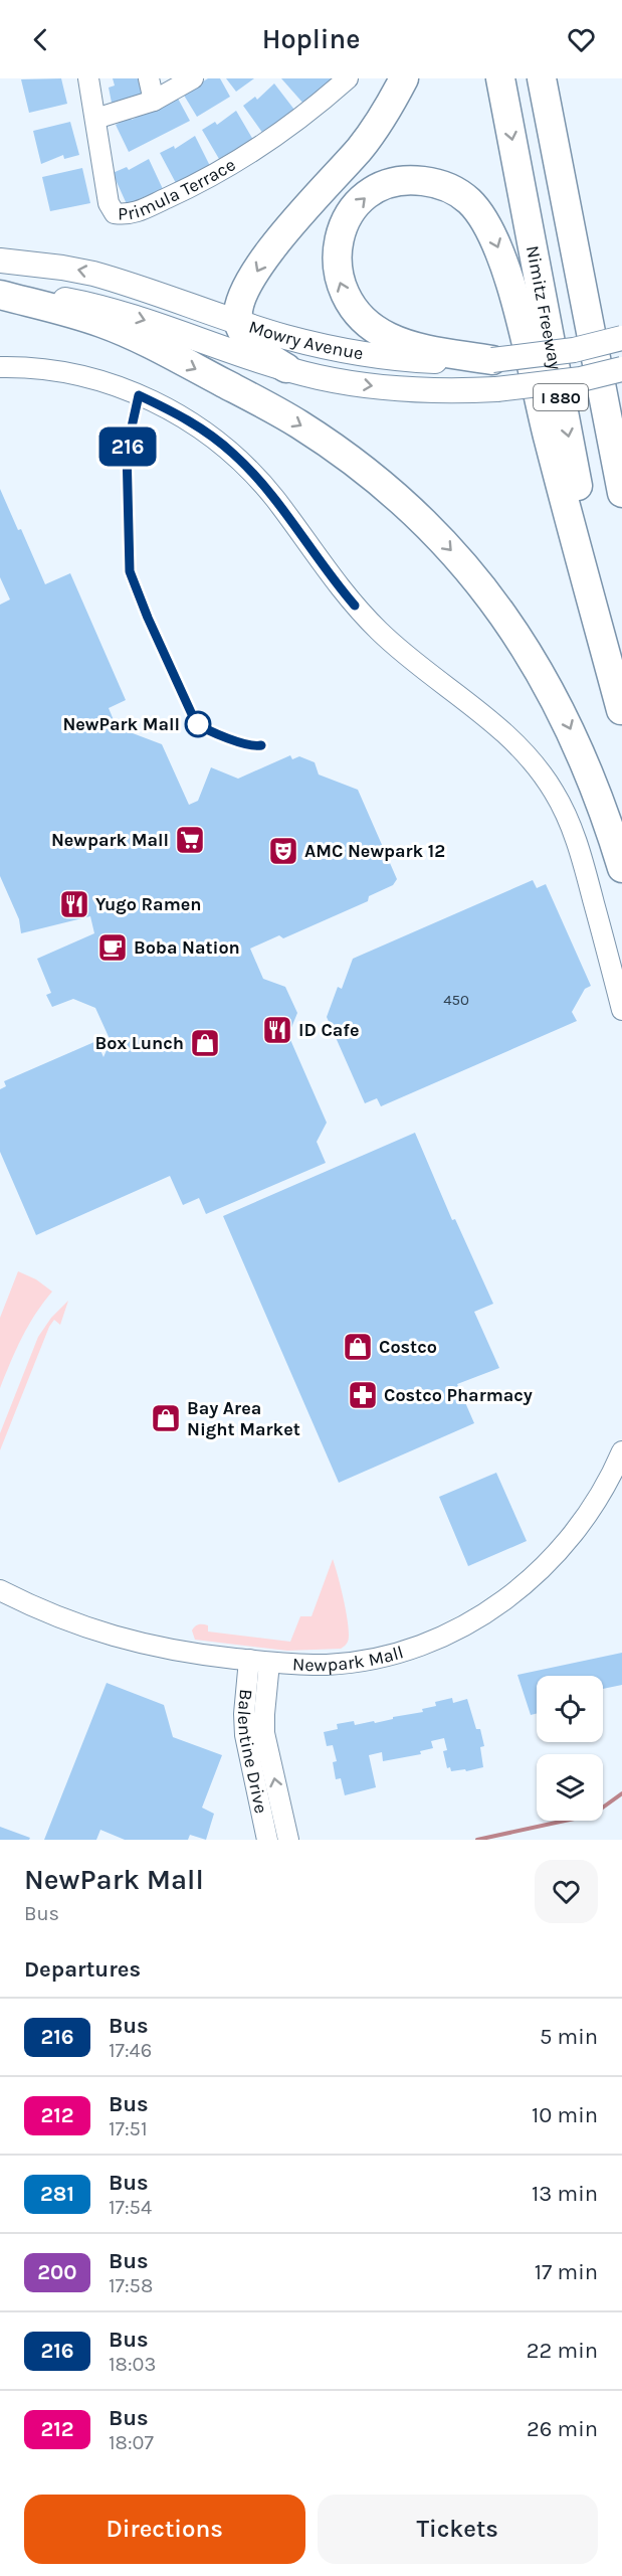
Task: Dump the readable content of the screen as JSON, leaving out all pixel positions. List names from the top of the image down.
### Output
{
  "streets": {
    "highway": ["Nimitz Freeway", "I 880"],
    "main road": ["Mowry Avenue"],
    "street": ["Primula Terrace", "Newpark Mall", "Balentine Drive"]
  },
  "crossings": [
    ["Newpark Mall", "Balentine Drive"]
  ],
  "places": {
    "other": ["NewPark Mall"],
    "supermarket": ["Newpark Mall"],
    "theatre": ["AMC Newpark 12"],
    "restaurant": ["Yugo Ramen", "ID Cafe"],
    "cafe": ["Boba Nation"],
    "shop": ["Box Lunch", "Costco", "Bay Area Night Market"],
    "pharmacy": ["Costco Pharmacy"]
  },
  "lines": ["bus line 216"],
  "house_numbers": ["450"],
  "page": {
    "header": "Hopline",
    "on_map": "216",
    "heading": [
      ["NewPark Mall", "Bus"],
      "Departures"
    ],
    "list": [
      {
        "mark": "216",
        "name": "Bus",
        "note": "17:46",
        "value": "5 min"
      },
      {
        "mark": "212",
        "name": "Bus",
        "note": "17:51",
        "value": "10 min"
      },
      {
        "mark": "281",
        "name": "Bus",
        "note": "17:54",
        "value": "13 min"
      },
      {
        "mark": "200",
        "name": "Bus",
        "note": "17:58",
        "value": "17 min"
      },
      {
        "mark": "216",
        "name": "Bus",
        "note": "18:03",
        "value": "22 min"
      },
      {
        "mark": "212",
        "name": "Bus",
        "note": "18:07",
        "value": "26 min"
      }
    ],
    "buttons": ["Directions", "Tickets"]
  }
}
